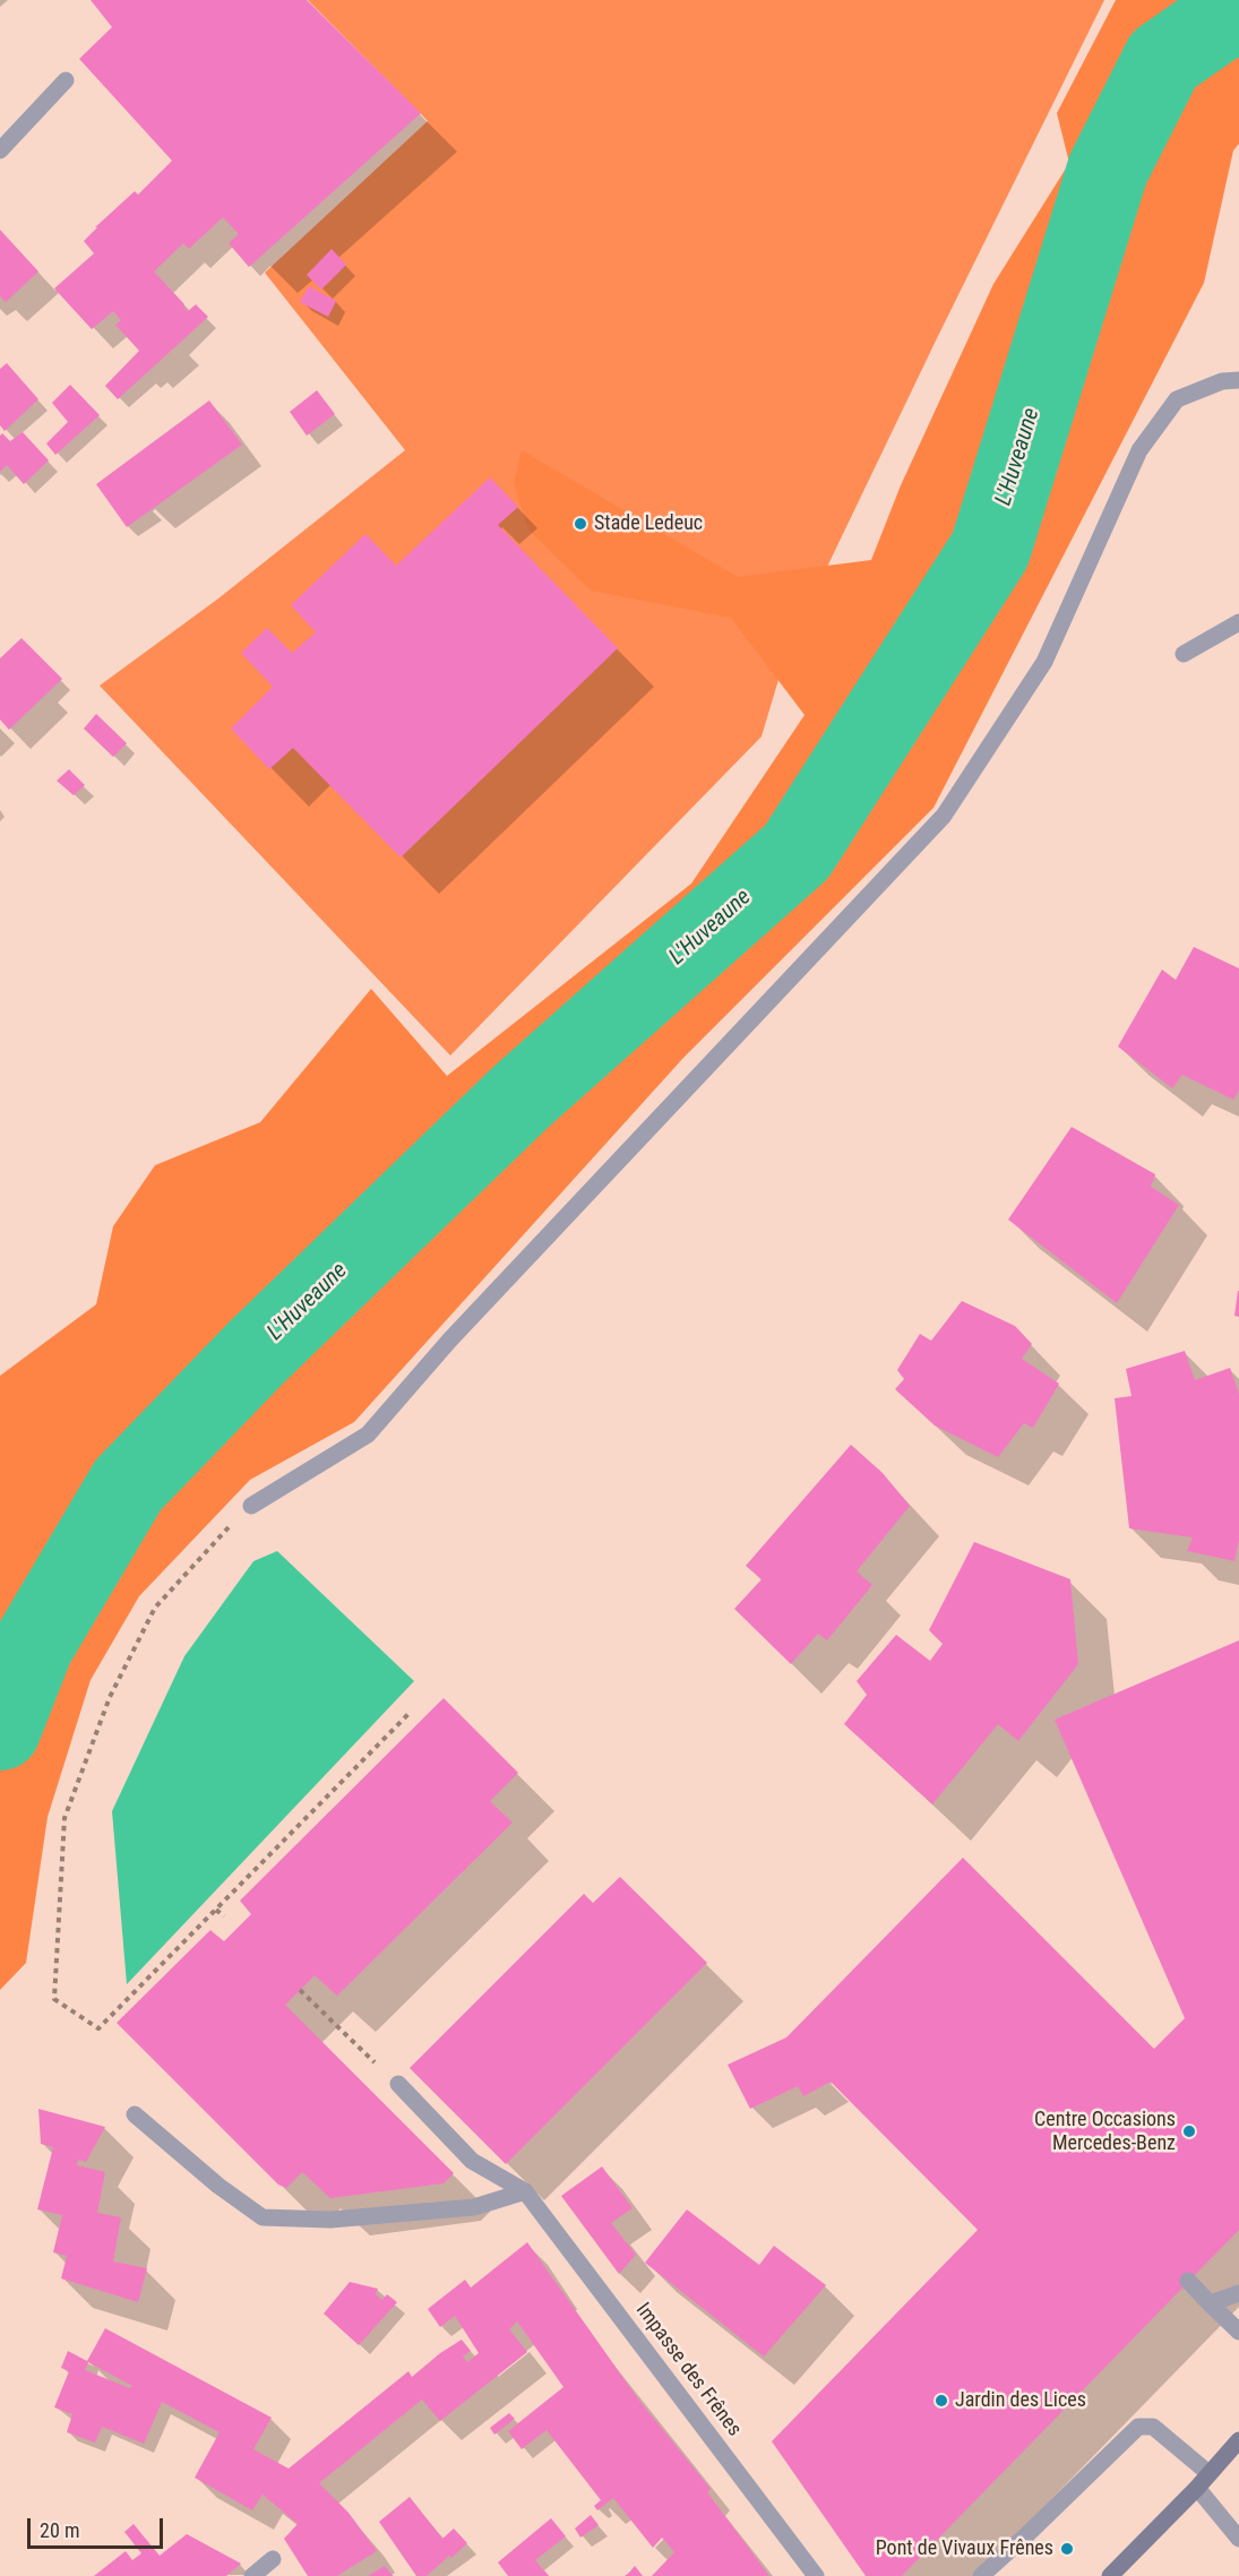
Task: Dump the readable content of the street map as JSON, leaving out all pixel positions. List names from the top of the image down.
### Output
{
  "streets": {
    "street": ["Impasse des Frênes"]
  },
  "water": ["L'Huveaune"],
  "places": [
    "Stade Ledeuc",
    "Centre Occasions Mercedes-Benz",
    "Jardin des Lices",
    "Pont de Vivaux Frênes"
  ],
  "scale_bar": "20 m"
}
